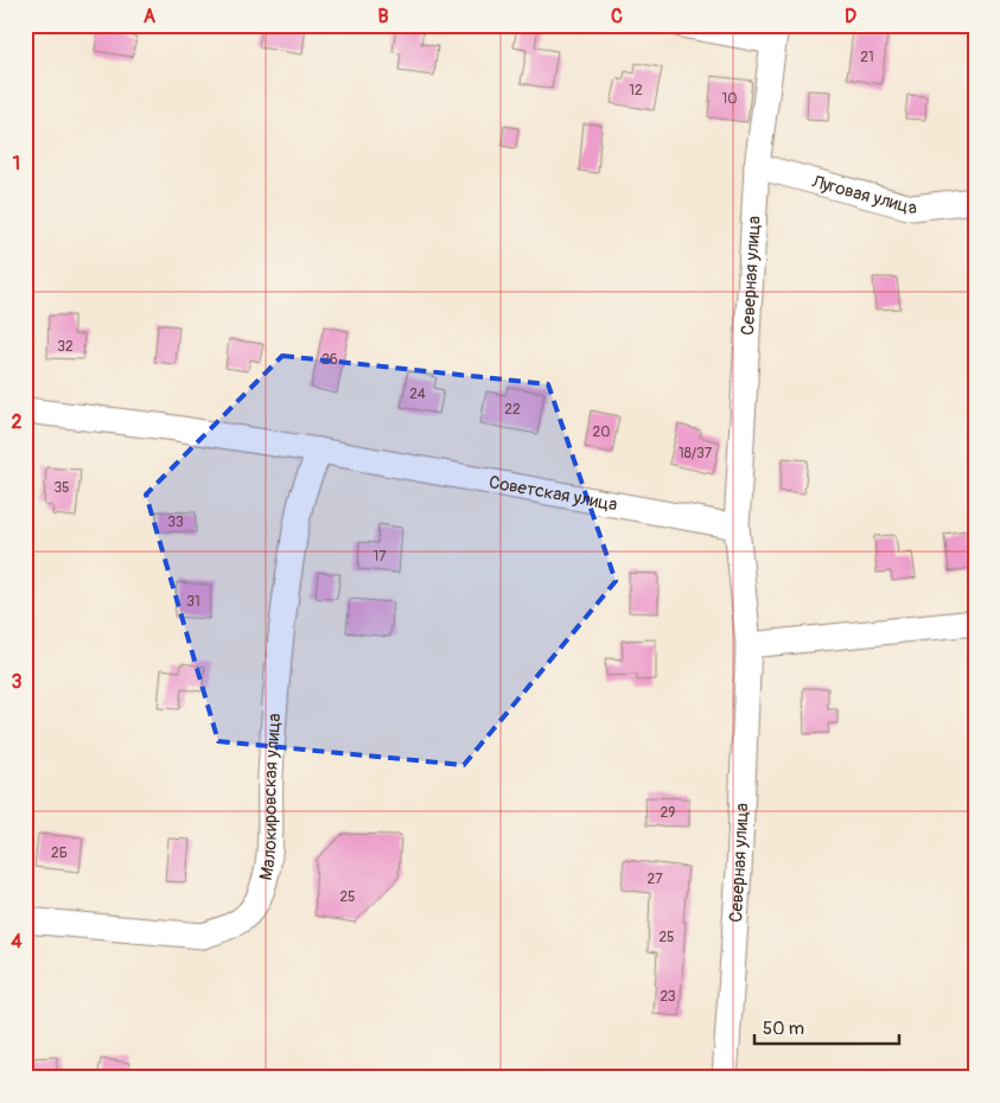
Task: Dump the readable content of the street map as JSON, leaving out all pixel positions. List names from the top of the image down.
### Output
{
  "streets": {
    "street": [
      "Луговая улица",
      "Северная улица",
      "Советская улица",
      "Малокировская улица"
    ]
  },
  "crossings": [
    ["Луговая улица", "Северная улица"],
    ["Северная улица", "Советская улица"],
    ["Советская улица", "Малокировская улица"]
  ],
  "house_numbers": [
    "21",
    "12",
    "10",
    "32",
    "26",
    "24",
    "22",
    "20",
    "18/37",
    "35",
    "33",
    "17",
    "31",
    "29",
    "2Б",
    "27",
    "25",
    "25",
    "23"
  ],
  "scale_bar": "50 m",
  "grid": {
    "columns": [
      "A",
      "B",
      "C",
      "D"
    ],
    "rows": [
      "1",
      "2",
      "3",
      "4"
    ]
  }
}
